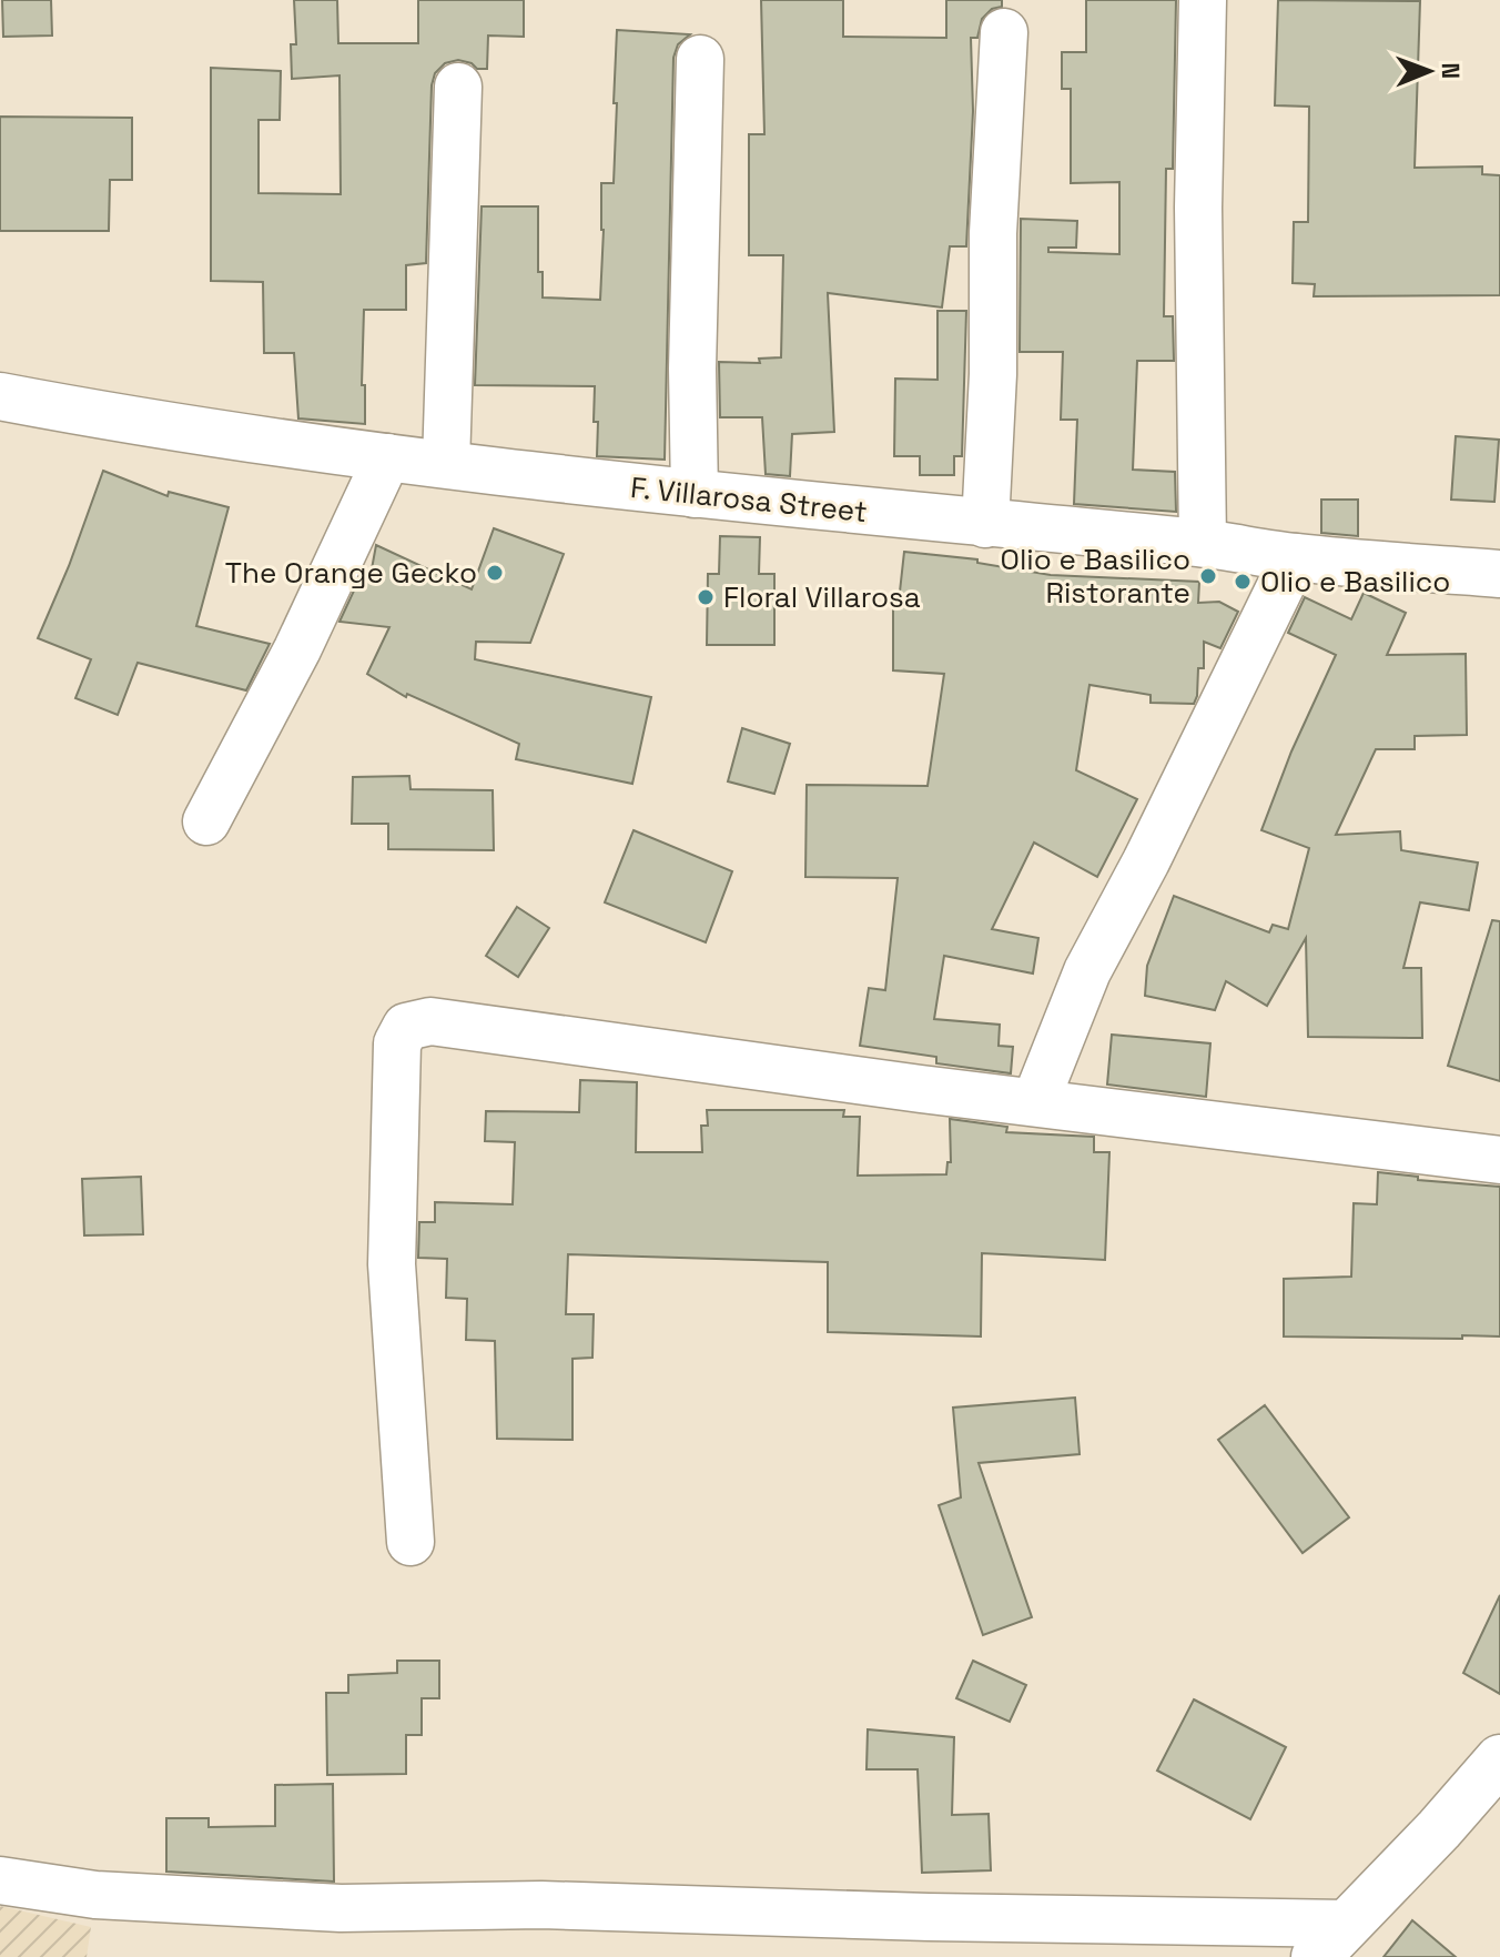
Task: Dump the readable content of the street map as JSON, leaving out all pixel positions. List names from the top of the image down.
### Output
{
  "streets": {
    "street": ["F. Villarosa Street"]
  },
  "places": [
    "The Orange Gecko",
    "Olio e Basilico Ristorante",
    "Olio e Basilico",
    "Floral Villarosa"
  ],
  "north": "right"
}
